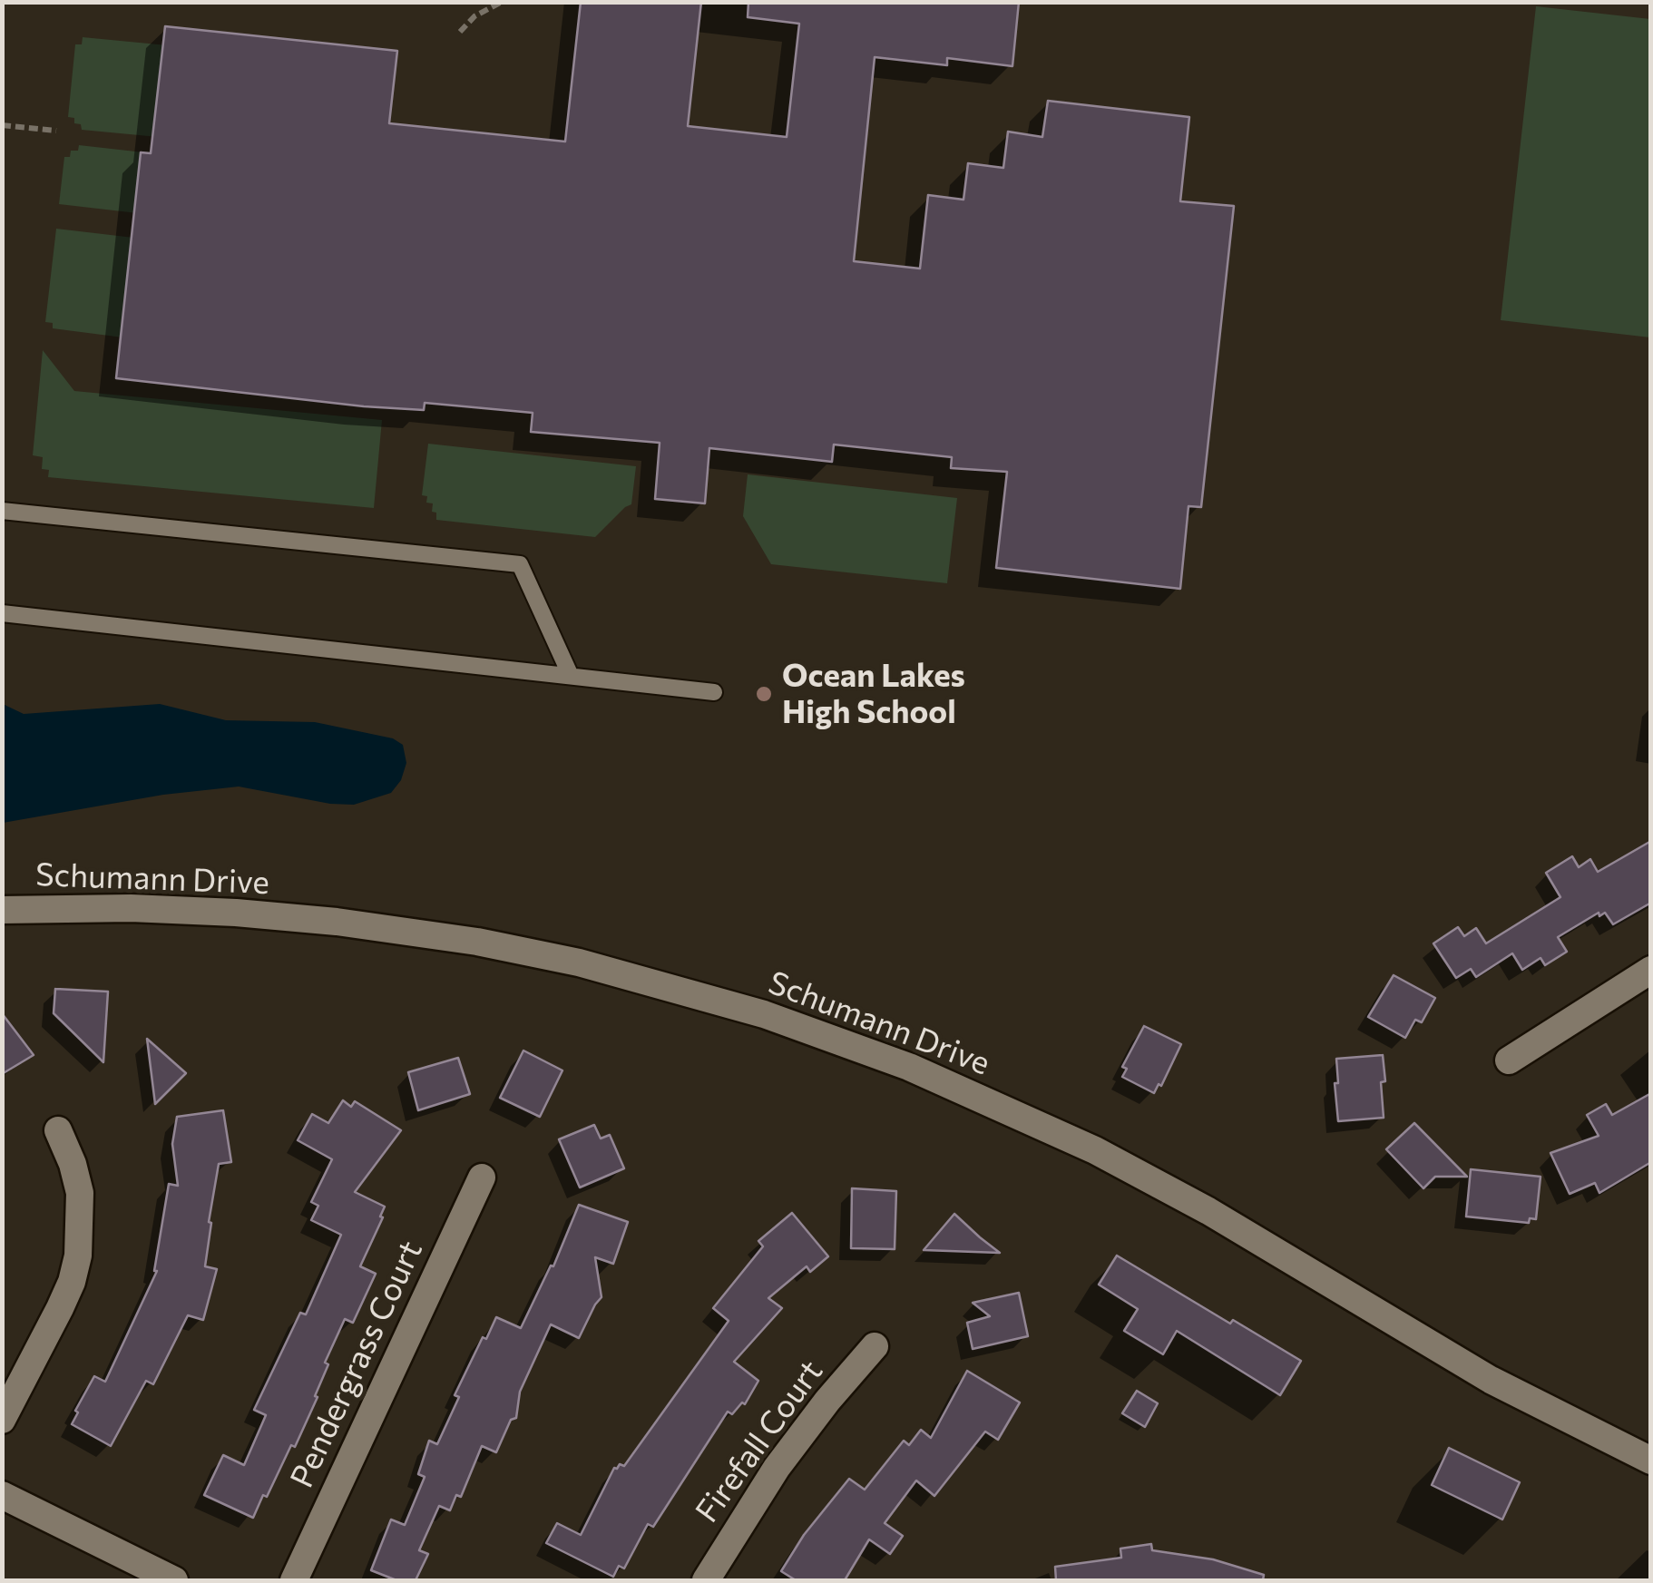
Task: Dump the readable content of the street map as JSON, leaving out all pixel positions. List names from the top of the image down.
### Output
{
  "streets": {
    "street": ["Schumann Drive", "Pendergrass Court", "Firefall Court"]
  },
  "places": ["Ocean Lakes High School"]
}
